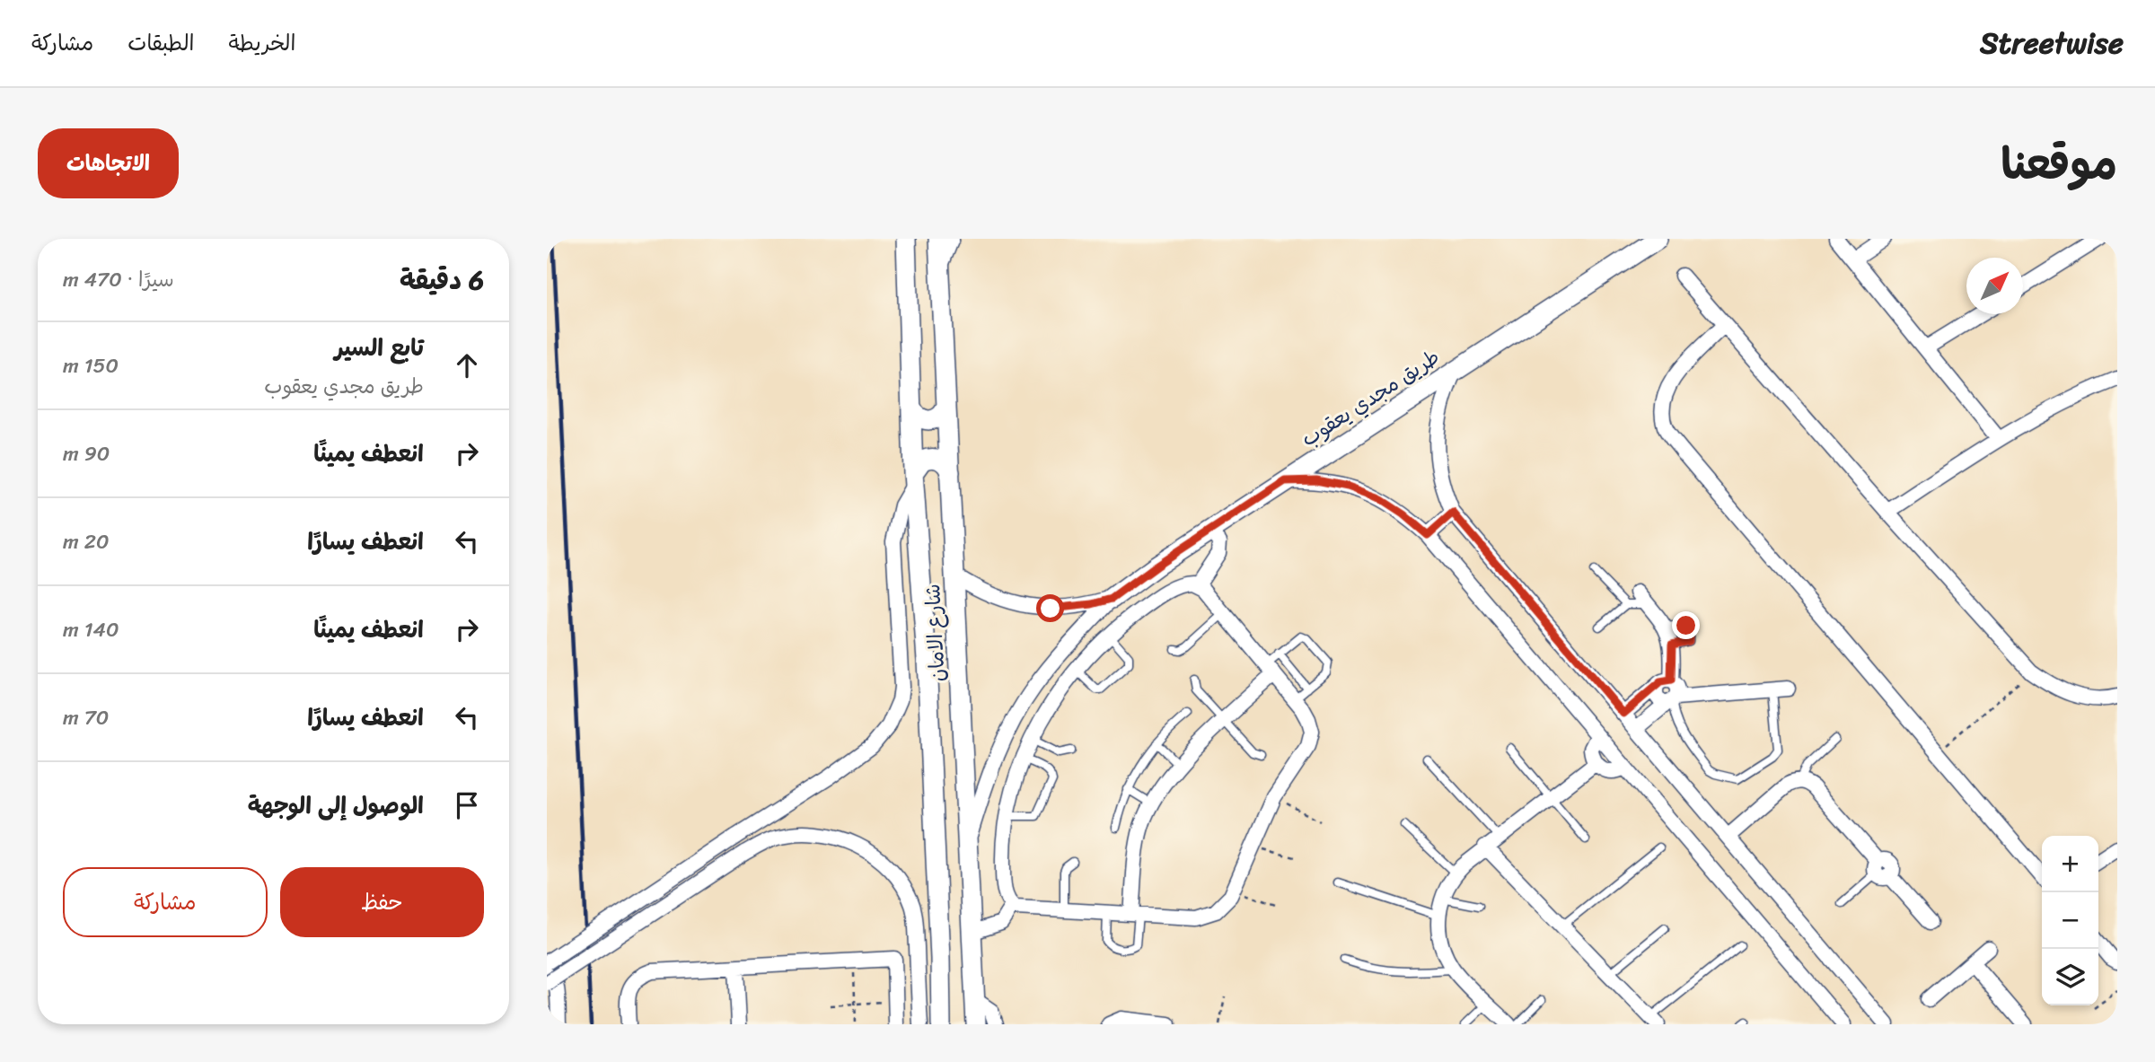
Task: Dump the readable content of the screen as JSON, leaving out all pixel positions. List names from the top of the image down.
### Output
{
  "streets": {
    "street": ["طريق مجدي يعقوب", "شارع الامان"]
  },
  "crossings": [
    ["طريق مجدي يعقوب", "شارع الامان"]
  ],
  "north": "top right",
  "page": {
    "header": "Streetwise",
    "nav": ["الخريطة", "الطبقات", "مشاركة"],
    "title": "موقعنا",
    "buttons": [
      "الاتجاهات",
      ["حفظ", "مشاركة"]
    ],
    "heading": ["6 دقيقة", "سيرًا · 470 m"],
    "list": [
      ["تابع السير", "طريق مجدي يعقوب", "150 m"],
      ["انعطف يمينًا", "90 m"],
      ["انعطف يسارًا", "20 m"],
      ["انعطف يمينًا", "140 m"],
      ["انعطف يسارًا", "70 m"],
      "الوصول إلى الوجهة"
    ],
    "map_buttons": ["+", "−"]
  }
}
